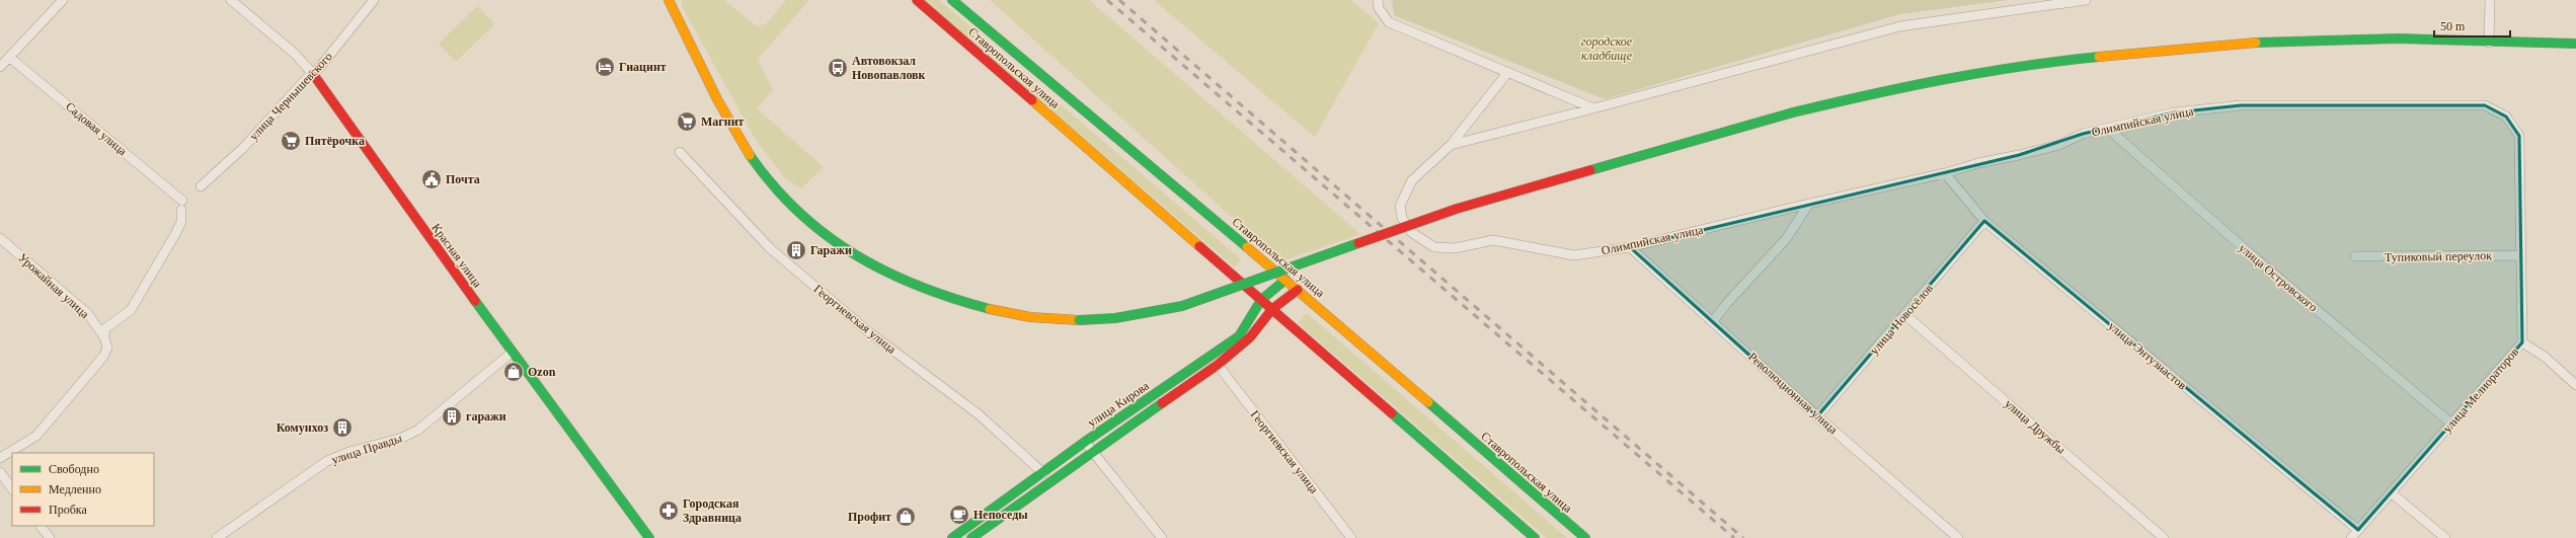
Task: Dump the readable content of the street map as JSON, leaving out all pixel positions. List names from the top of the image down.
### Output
{
  "streets": {
    "main road": ["Ставропольская улица", "Красная улица", "улица Кирова"],
    "street": [
      "улица Чернышевского",
      "Олимпийская улица",
      "Садовая улица",
      "Тупиковый переулок",
      "улица Островского",
      "Урожайная улица",
      "Георгиевская улица",
      "улица Новосёлов",
      "улица Энтузиастов",
      "улица Мелиораторов",
      "Революционная улица",
      "улица Дружбы",
      "улица Правды"
    ]
  },
  "crossings": [
    ["Ставропольская улица", "улица Кирова"],
    ["улица Чернышевского", "Красная улица"],
    ["Олимпийская улица", "улица Островского"],
    ["Олимпийская улица", "улица Энтузиастов"],
    ["Олимпийская улица", "улица Мелиораторов"],
    ["Олимпийская улица", "Революционная улица"],
    ["Садовая улица", "Урожайная улица"],
    ["Красная улица", "улица Правды"],
    ["Тупиковый переулок", "улица Мелиораторов"],
    ["улица Островского", "улица Мелиораторов"],
    ["Георгиевская улица", "улица Кирова"],
    ["улица Новосёлов", "улица Энтузиастов"],
    ["улица Новосёлов", "Революционная улица"],
    ["улица Новосёлов", "улица Дружбы"],
    ["улица Энтузиастов", "улица Мелиораторов"]
  ],
  "parks": ["городское кладбище"],
  "places": {
    "hotel": ["Гиацинт"],
    "bus stop": ["Автовокзал Новопавловк"],
    "supermarket": ["Магнит", "Пятёрочка"],
    "public building": ["Почта"],
    "building": ["Гаражи", "гаражи", "Комунхоз"],
    "shop": ["Ozon", "Профит"],
    "pharmacy": ["Городская Здравница"],
    "cafe": ["Непоседы"]
  },
  "legend": ["Свободно", "Медленно", "Пробка"],
  "scale_bar": "50 m"
}
